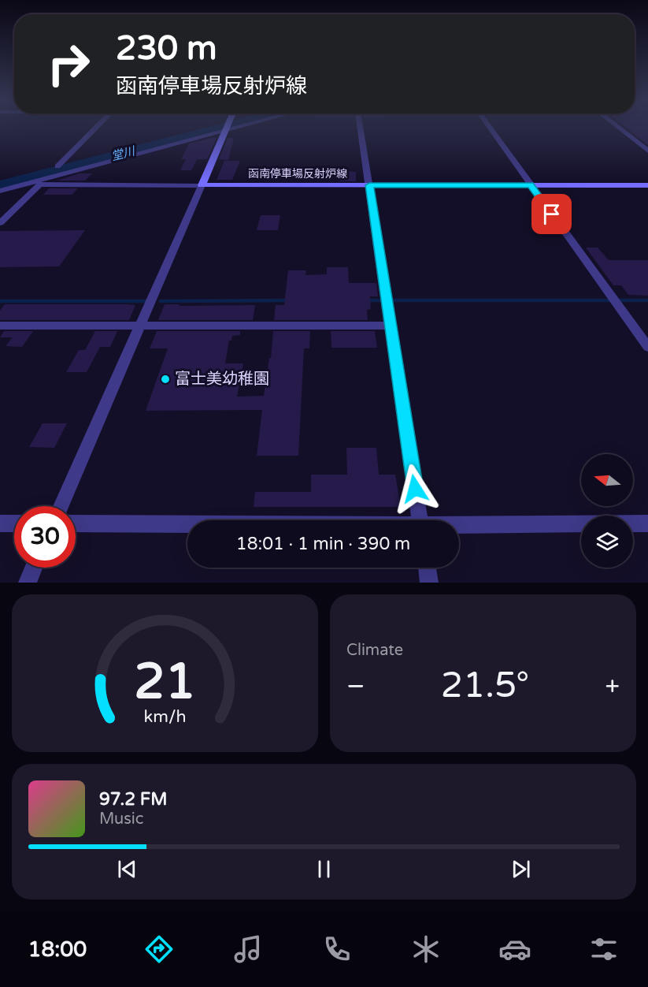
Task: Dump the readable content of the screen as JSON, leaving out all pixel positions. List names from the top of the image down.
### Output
{
  "streets": {
    "main road": ["函南停車場反射炉線"]
  },
  "water": ["堂川"],
  "places": ["富士美幼稚園"],
  "north": "left",
  "page": {
    "turn": ["230 m", "函南停車場反射炉線"],
    "limit": "30",
    "trip": "18:01 · 1 min · 390 m",
    "tile": "Climate",
    "heat": ["−", "21.5°", "+"],
    "song": ["97.2 FM", "Music"],
    "tabs": "18:00",
    "gauge": ["21", "km/h"]
  }
}
